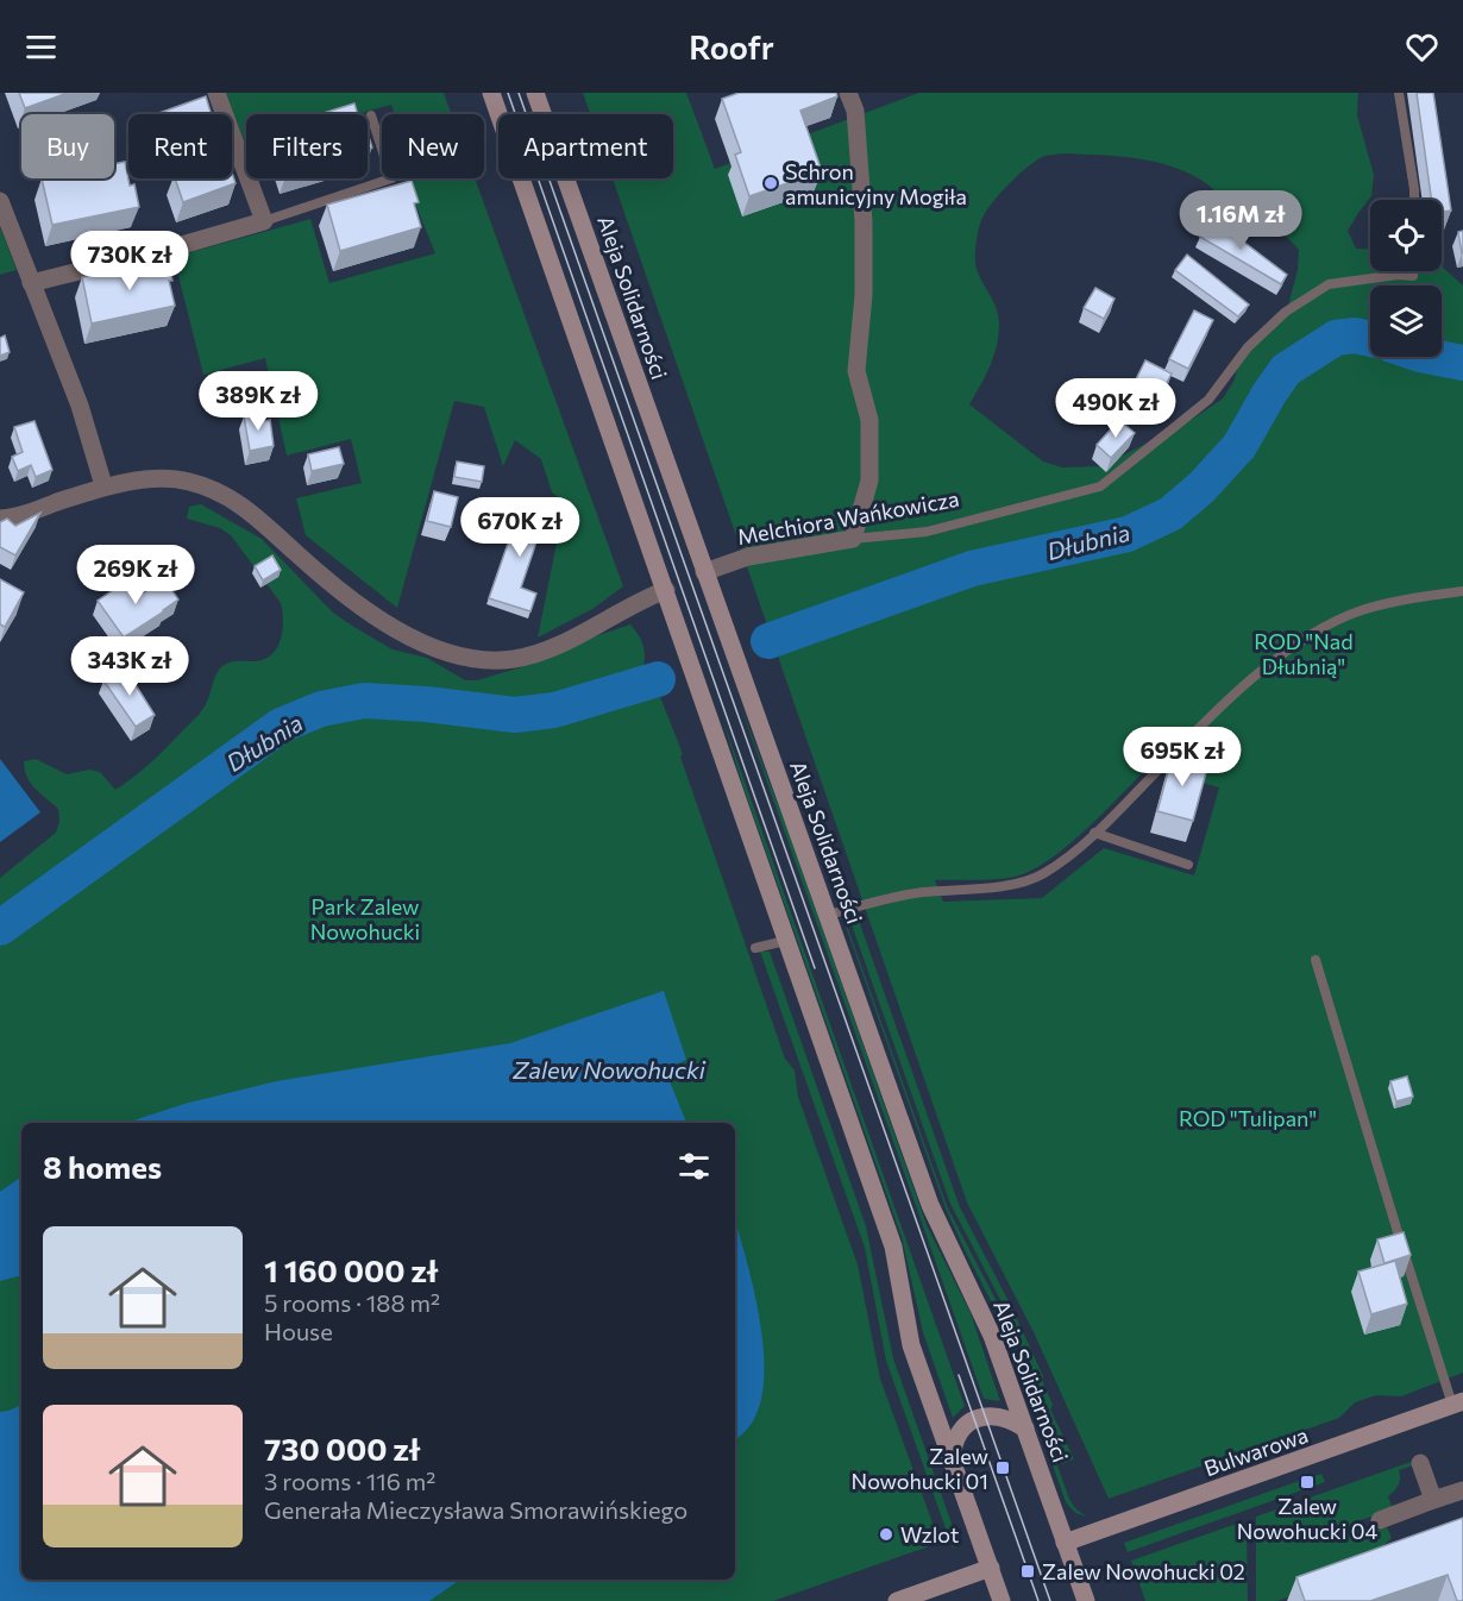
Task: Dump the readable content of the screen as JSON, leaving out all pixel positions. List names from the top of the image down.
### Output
{
  "streets": {
    "street": ["Aleja Solidarności", "Melchiora Wańkowicza", "Bulwarowa"]
  },
  "crossings": [
    ["Aleja Solidarności", "Melchiora Wańkowicza"],
    ["Aleja Solidarności", "Bulwarowa"]
  ],
  "water": ["Dłubnia", "Zalew Nowohucki"],
  "parks": ["ROD \"Nad Dłubnią\"", "Park Zalew Nowohucki", "ROD \"Tulipan\""],
  "places": {
    "other": ["Schron amunicyjny Mogiła", "Wzlot"],
    "transit": ["Zalew Nowohucki 01", "Zalew Nowohucki 04", "Zalew Nowohucki 02"]
  },
  "page": {
    "header": "Roofr",
    "chip": [
      "Buy",
      "Rent",
      "Filters",
      "New",
      "Apartment"
    ],
    "price": [
      "1.16M zł",
      "730K zł",
      "389K zł",
      "490K zł",
      "670K zł",
      "269K zł",
      "343K zł",
      "695K zł"
    ],
    "heading": "8 homes",
    "list": [
      {
        "name": "1 160 000 zł",
        "note": "5 rooms · 188 m² · House"
      },
      {
        "name": "730 000 zł",
        "note": "3 rooms · 116 m² · Generała Mieczysława Smorawińskiego"
      }
    ]
  }
}
